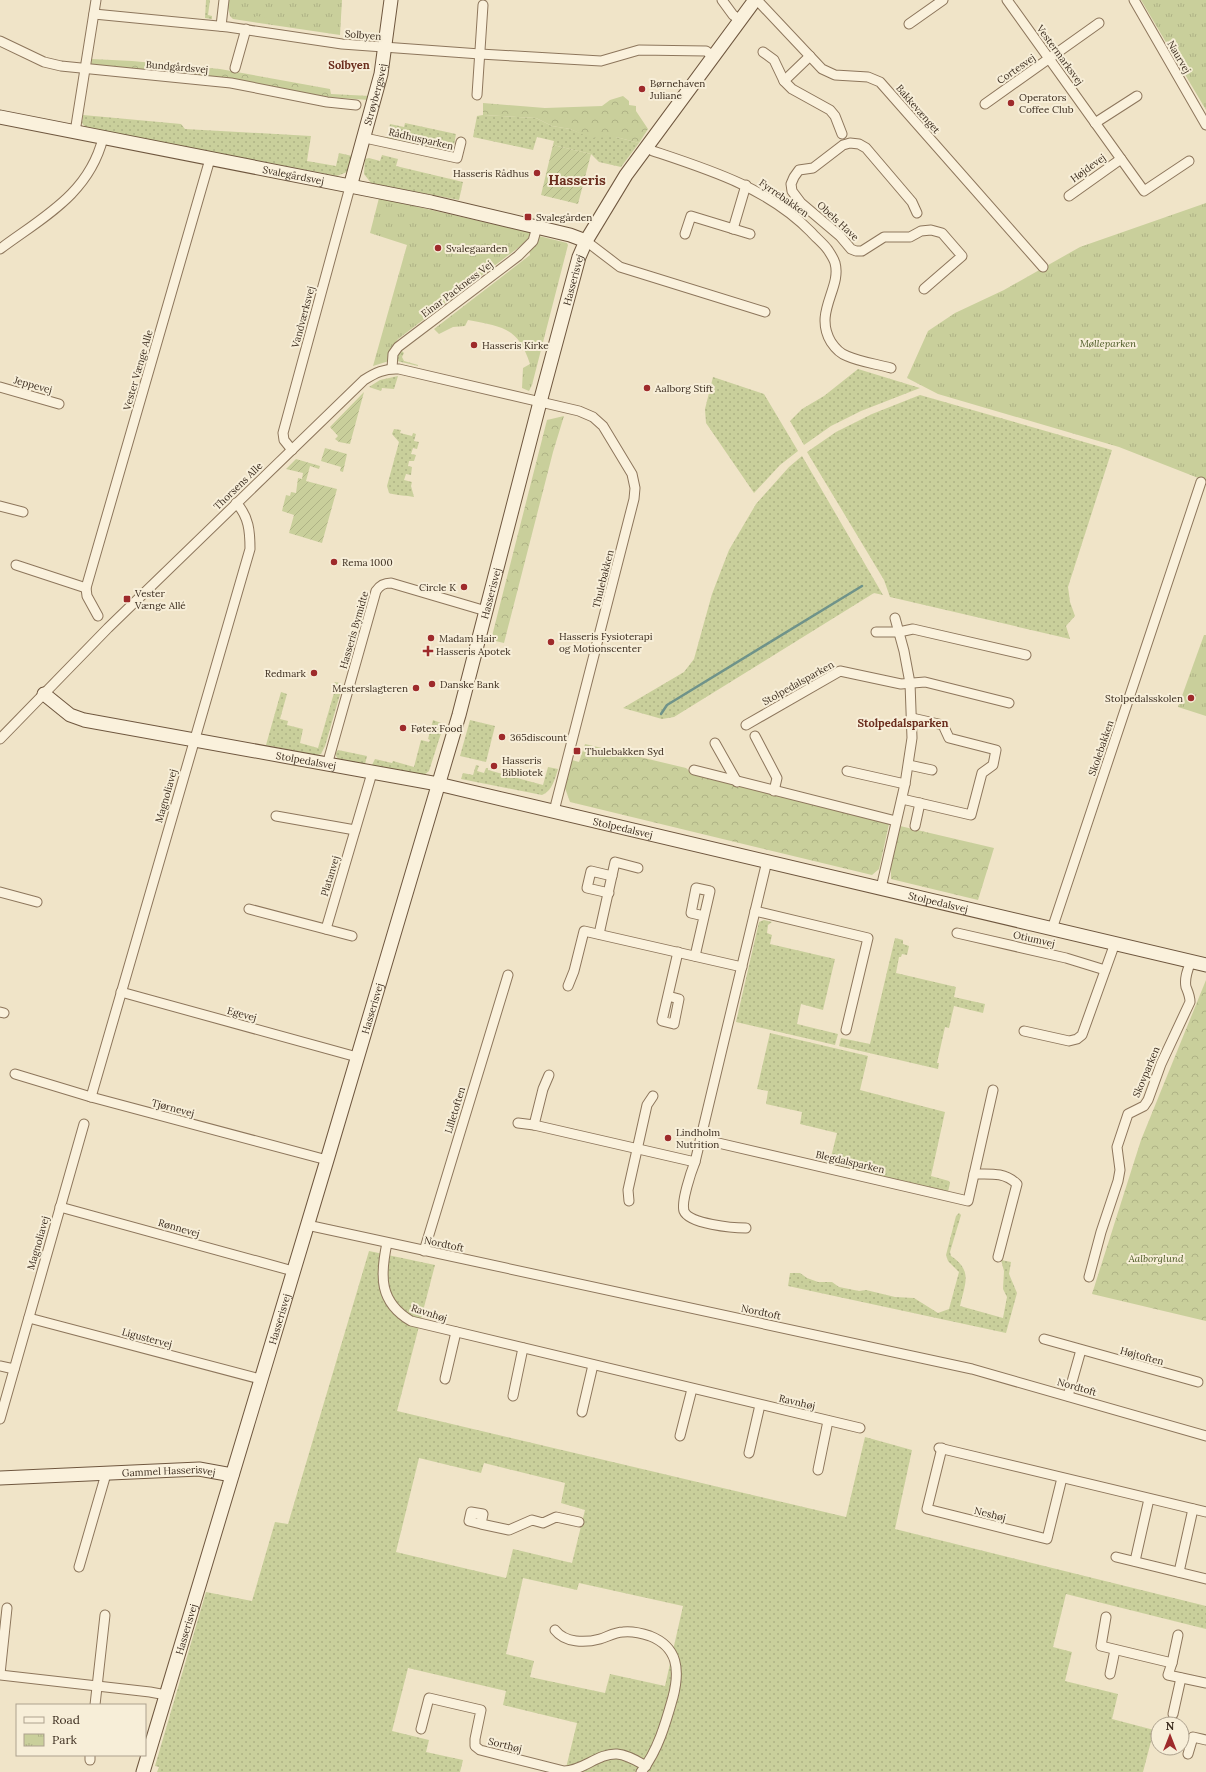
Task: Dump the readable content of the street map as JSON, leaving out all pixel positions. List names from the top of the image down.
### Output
{
  "streets": {
    "street": [
      "Solbyen",
      "Vestermarksvej",
      "Naurvej",
      "Bundgårdsvej",
      "Cortesvej",
      "Strøybergsvej",
      "Bakkevænget",
      "Rådhusparken",
      "Højdevej",
      "Svalegårdsvej",
      "Fyrrebakken",
      "Obels Have",
      "Hasserisvej",
      "Einar Packness Vej",
      "Vandværksvej",
      "Vester Vænge Alle",
      "Jeppevej",
      "Thorsens Alle",
      "Thulebakken",
      "Hasseris Bymidte",
      "Stolpedalsparken",
      "Skolebakken",
      "Stolpedalsvej",
      "Magnoliavej",
      "Platanvej",
      "Otiumvej",
      "Egevej",
      "Skovparken",
      "Tjørnevej",
      "Lilletoften",
      "Blegdalsparken",
      "Rønnevej",
      "Nordtoft",
      "Ravnhøj",
      "Ligustervej",
      "Højtoften",
      "Gammel Hasserisvej",
      "Neshøj",
      "Sorthøj"
    ]
  },
  "crossings": [
    ["Solbyen", "Strøybergsvej"],
    ["Solbyen", "Hasserisvej"],
    ["Vestermarksvej", "Cortesvej"],
    ["Vestermarksvej", "Højdevej"],
    ["Strøybergsvej", "Rådhusparken"],
    ["Strøybergsvej", "Svalegårdsvej"],
    ["Strøybergsvej", "Vandværksvej"],
    ["Bakkevænget", "Hasserisvej"],
    ["Svalegårdsvej", "Hasserisvej"],
    ["Svalegårdsvej", "Einar Packness Vej"],
    ["Svalegårdsvej", "Vandværksvej"],
    ["Svalegårdsvej", "Vester Vænge Alle"],
    ["Fyrrebakken", "Obels Have"],
    ["Fyrrebakken", "Hasserisvej"],
    ["Hasserisvej", "Thorsens Alle"],
    ["Hasserisvej", "Thulebakken"],
    ["Hasserisvej", "Hasseris Bymidte"],
    ["Hasserisvej", "Stolpedalsvej"],
    ["Hasserisvej", "Egevej"],
    ["Hasserisvej", "Tjørnevej"],
    ["Hasserisvej", "Rønnevej"],
    ["Hasserisvej", "Nordtoft"],
    ["Hasserisvej", "Ligustervej"],
    ["Hasserisvej", "Gammel Hasserisvej"],
    ["Einar Packness Vej", "Thorsens Alle"],
    ["Vandværksvej", "Thorsens Alle"],
    ["Thorsens Alle", "Thulebakken"],
    ["Thorsens Alle", "Stolpedalsvej"],
    ["Thorsens Alle", "Magnoliavej"],
    ["Thulebakken", "Stolpedalsvej"],
    ["Hasseris Bymidte", "Stolpedalsvej"],
    ["Skolebakken", "Stolpedalsvej"],
    ["Stolpedalsvej", "Magnoliavej"],
    ["Stolpedalsvej", "Platanvej"],
    ["Stolpedalsvej", "Skovparken"],
    ["Magnoliavej", "Egevej"],
    ["Magnoliavej", "Tjørnevej"],
    ["Magnoliavej", "Rønnevej"],
    ["Magnoliavej", "Ligustervej"],
    ["Lilletoften", "Nordtoft"],
    ["Nordtoft", "Ravnhøj"]
  ],
  "districts": ["Solbyen", "Hasseris", "Stolpedalsparken"],
  "parks": ["Mølleparken", "Aalborglund"],
  "places": {
    "other": [
      "Børnehaven Juliane",
      "Operators Coffee Club",
      "Hasseris Rådhus",
      "Svalegaarden",
      "Hasseris Kirke",
      "Aalborg Stift",
      "Rema 1000",
      "Circle K",
      "Madam Hair",
      "Hasseris Fysioterapi og Motionscenter",
      "Redmark",
      "Danske Bank",
      "Mesterslagteren",
      "Stolpedalsskolen",
      "Føtex Food",
      "365discount",
      "Hasseris Bibliotek",
      "Lindholm Nutrition"
    ],
    "transit": ["Svalegården", "Vester Vænge Allé", "Thulebakken Syd"],
    "health": ["Hasseris Apotek"]
  },
  "legend": ["Road", "Park"],
  "north": "top"
}
